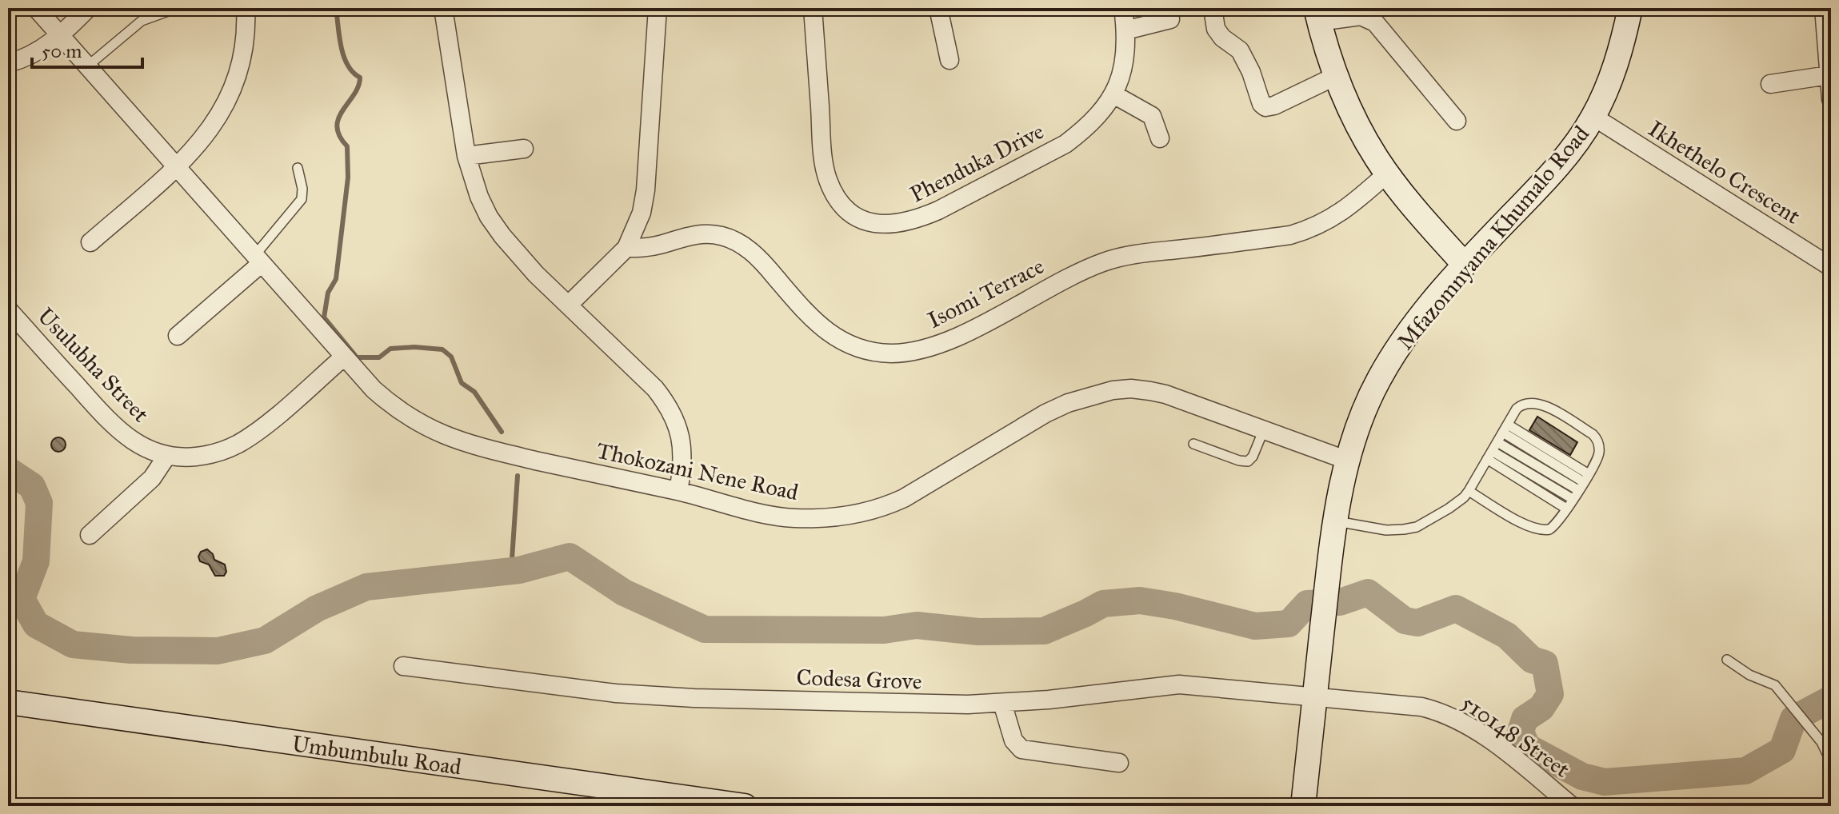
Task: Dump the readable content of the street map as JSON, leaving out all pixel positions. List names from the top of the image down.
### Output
{
  "streets": {
    "street": [
      "Phenduka Drive",
      "Ikhethelo Crescent",
      "Mfazomnyama Khumalo Road",
      "Isomi Terrace",
      "Usulubha Street",
      "Thokozani Nene Road",
      "Codesa Grove",
      "510148 Street",
      "Umbumbulu Road"
    ]
  },
  "crossings": [
    ["Ikhethelo Crescent", "Mfazomnyama Khumalo Road"],
    ["Mfazomnyama Khumalo Road", "Thokozani Nene Road"],
    ["Mfazomnyama Khumalo Road", "Codesa Grove"],
    ["Mfazomnyama Khumalo Road", "510148 Street"],
    ["Usulubha Street", "Thokozani Nene Road"],
    ["Codesa Grove", "510148 Street"]
  ],
  "scale_bar": "50 m"
}
